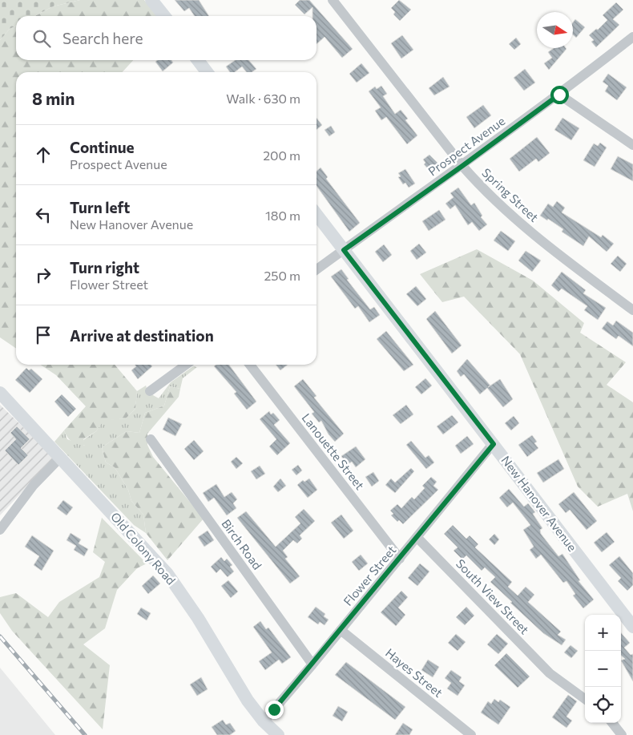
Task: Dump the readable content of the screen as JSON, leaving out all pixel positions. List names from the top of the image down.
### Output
{
  "streets": {
    "main road": ["New Hanover Avenue", "Old Colony Road"],
    "street": [
      "Prospect Avenue",
      "Spring Street",
      "Lanouette Street",
      "Birch Road",
      "Flower Street",
      "South View Street",
      "Hayes Street"
    ]
  },
  "crossings": [
    ["Prospect Avenue", "Spring Street"],
    ["Prospect Avenue", "New Hanover Avenue"],
    ["Lanouette Street", "Flower Street"],
    ["New Hanover Avenue", "Flower Street"],
    ["Birch Road", "Flower Street"],
    ["Old Colony Road", "Flower Street"],
    ["Flower Street", "South View Street"],
    ["Flower Street", "Hayes Street"]
  ],
  "north": "right",
  "page": {
    "search": "Search here",
    "heading": ["8 min", "Walk · 630 m"],
    "list": [
      ["Continue", "Prospect Avenue", "200 m"],
      ["Turn left", "New Hanover Avenue", "180 m"],
      ["Turn right", "Flower Street", "250 m"],
      "Arrive at destination"
    ],
    "map_buttons": ["+", "−"]
  }
}
